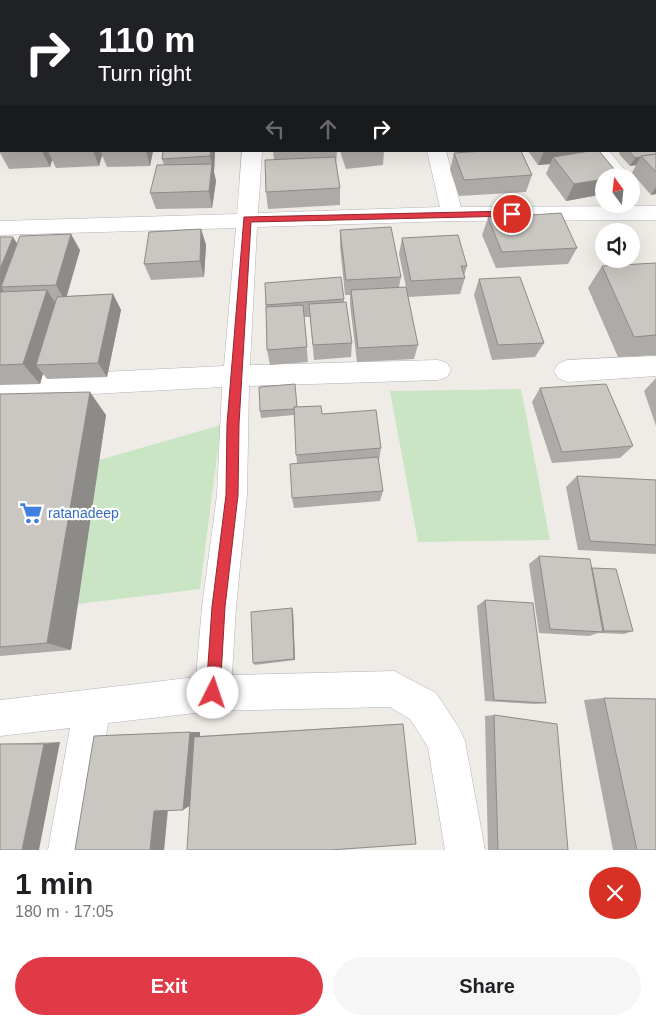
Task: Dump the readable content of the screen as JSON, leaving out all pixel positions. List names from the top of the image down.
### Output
{
  "places": {
    "supermarket": ["ratanadeep"]
  },
  "north": "top",
  "page": {
    "turn": ["110 m", "Turn right"],
    "heading": ["1 min", "180 m · 17:05"],
    "buttons": ["Exit", "Share"]
  }
}
